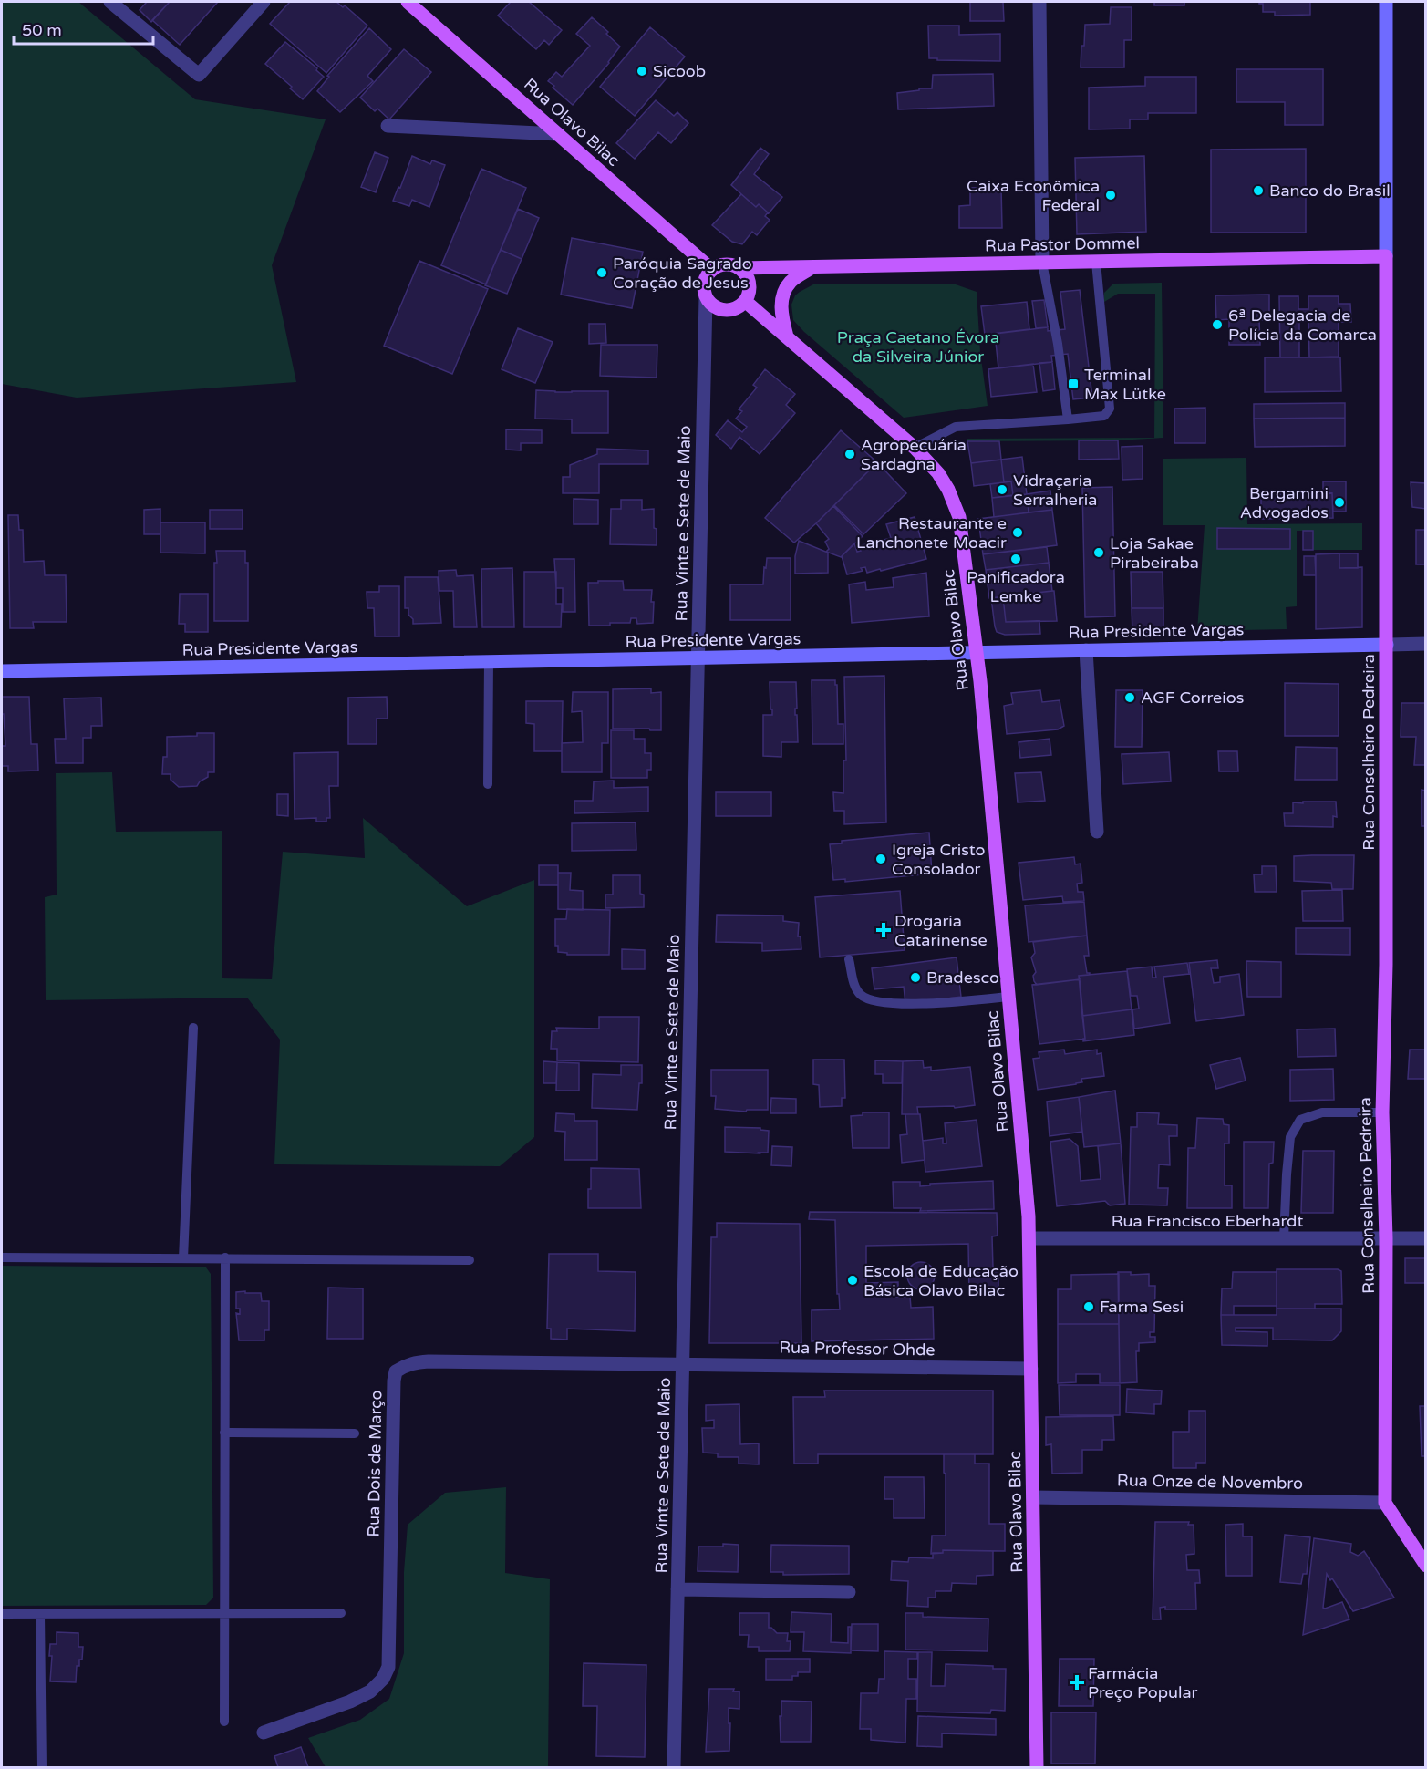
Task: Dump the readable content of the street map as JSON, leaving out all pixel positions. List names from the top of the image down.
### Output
{
  "streets": {
    "main road": ["Rua Olavo Bilac", "Rua Pastor Dommel", "Rua Conselheiro Pedreira"],
    "street": [
      "Rua Vinte e Sete de Maio",
      "Rua Presidente Vargas",
      "Rua Francisco Eberhardt",
      "Rua Professor Ohde",
      "Rua Dois de Março",
      "Rua Onze de Novembro"
    ]
  },
  "crossings": [
    ["Rua Olavo Bilac", "Rua Pastor Dommel"],
    ["Rua Olavo Bilac", "Rua Vinte e Sete de Maio"],
    ["Rua Olavo Bilac", "Rua Presidente Vargas"],
    ["Rua Olavo Bilac", "Rua Francisco Eberhardt"],
    ["Rua Olavo Bilac", "Rua Professor Ohde"],
    ["Rua Olavo Bilac", "Rua Onze de Novembro"],
    ["Rua Pastor Dommel", "Rua Vinte e Sete de Maio"],
    ["Rua Pastor Dommel", "Rua Conselheiro Pedreira"],
    ["Rua Vinte e Sete de Maio", "Rua Presidente Vargas"],
    ["Rua Vinte e Sete de Maio", "Rua Professor Ohde"],
    ["Rua Vinte e Sete de Maio", "Rua Dois de Março"],
    ["Rua Presidente Vargas", "Rua Conselheiro Pedreira"],
    ["Rua Conselheiro Pedreira", "Rua Francisco Eberhardt"],
    ["Rua Conselheiro Pedreira", "Rua Onze de Novembro"],
    ["Rua Professor Ohde", "Rua Dois de Março"]
  ],
  "parks": ["Praça Caetano Évora da Silveira Júnior"],
  "places": {
    "other": [
      "Sicoob",
      "Banco do Brasil",
      "Caixa Econômica Federal",
      "Paróquia Sagrado Coração de Jesus",
      "6ª Delegacia de Polícia da Comarca",
      "Agropecuária Sardagna",
      "Vidraçaria Serralheria",
      "Bergamini Advogados",
      "Restaurante e Lanchonete Moacir",
      "Loja Sakae Pirabeiraba",
      "Panificadora Lemke",
      "AGF Correios",
      "Igreja Cristo Consolador",
      "Bradesco",
      "Escola de Educação Básica Olavo Bilac",
      "Farma Sesi"
    ],
    "transit": ["Terminal Max Lütke"],
    "health": ["Drogaria Catarinense", "Farmácia Preço Popular"]
  },
  "scale_bar": "50 m"
}
